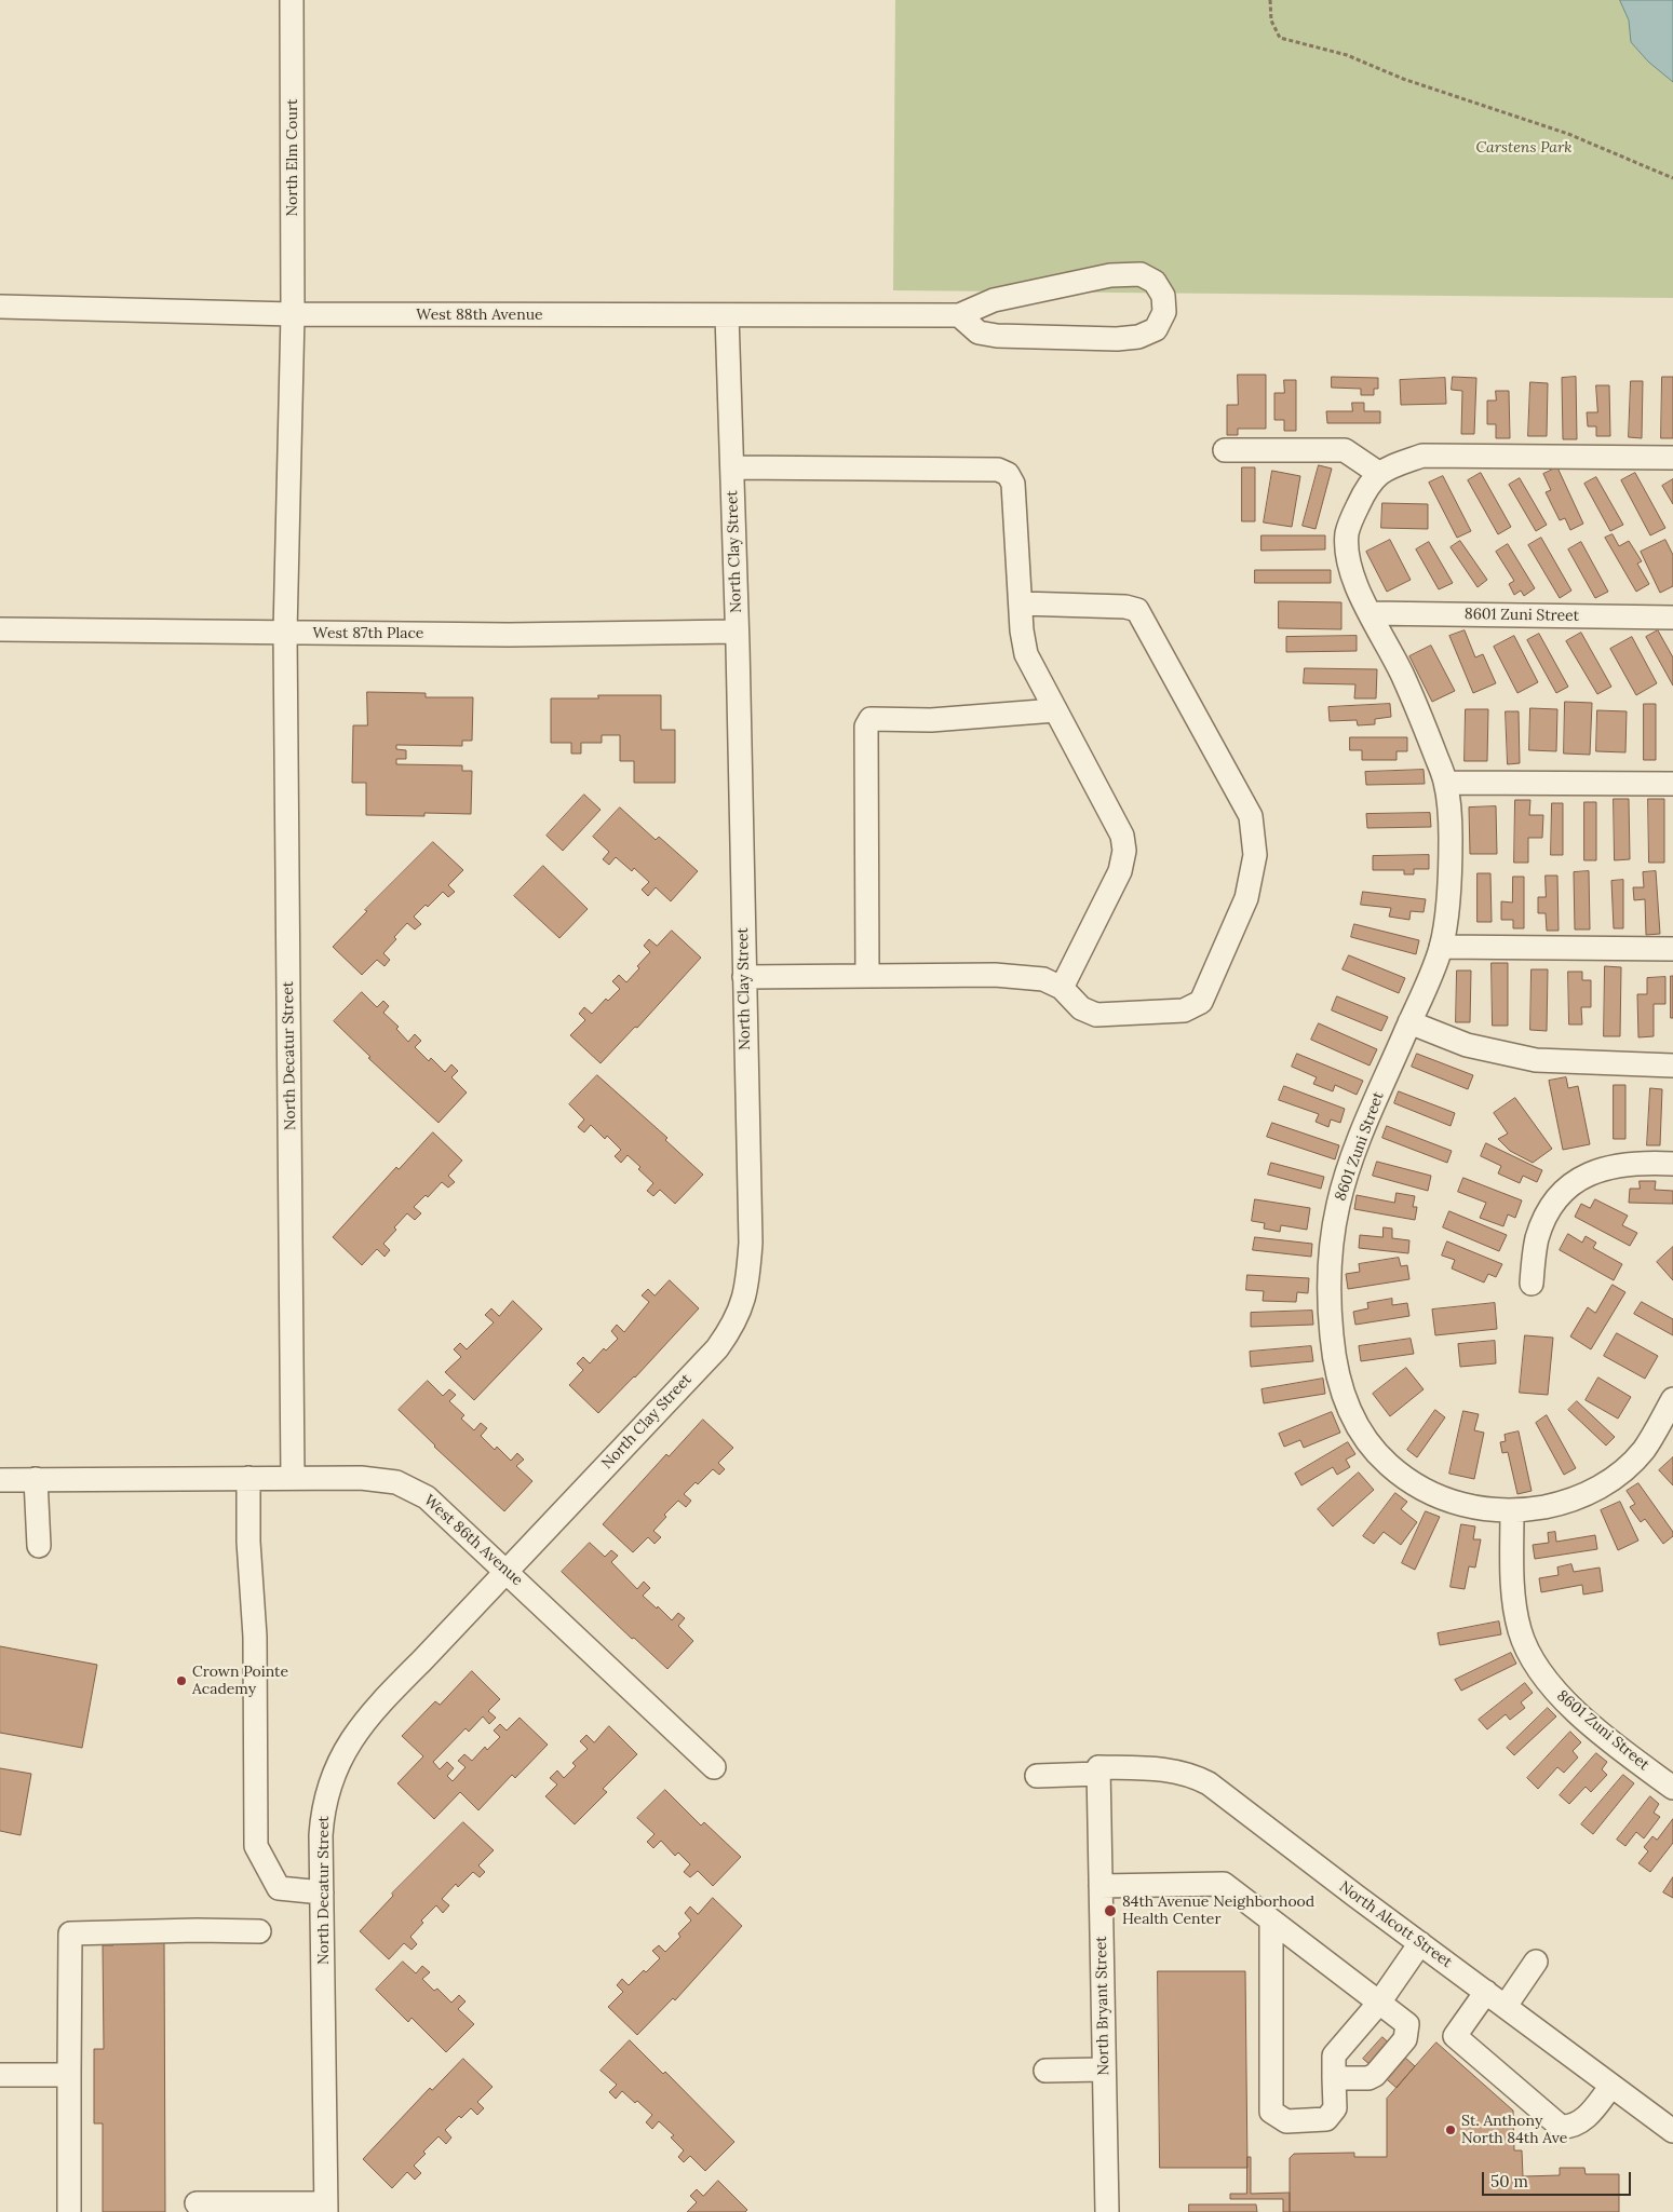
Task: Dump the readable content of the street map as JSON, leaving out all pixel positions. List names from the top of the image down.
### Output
{
  "streets": {
    "street": [
      "North Elm Court",
      "West 88th Avenue",
      "North Clay Street",
      "8601 Zuni Street",
      "West 87th Place",
      "North Decatur Street",
      "West 86th Avenue",
      "North Alcott Street",
      "North Bryant Street"
    ]
  },
  "crossings": [
    ["North Elm Court", "West 88th Avenue"],
    ["North Elm Court", "West 87th Place"],
    ["North Elm Court", "North Decatur Street"],
    ["West 88th Avenue", "North Clay Street"],
    ["North Clay Street", "West 87th Place"],
    ["North Clay Street", "North Decatur Street"],
    ["North Clay Street", "West 86th Avenue"],
    ["West 87th Place", "North Decatur Street"],
    ["North Decatur Street", "West 86th Avenue"],
    ["North Alcott Street", "North Bryant Street"]
  ],
  "parks": ["Carstens Park"],
  "places": ["Crown Pointe Academy", "84th Avenue Neighborhood Health Center", "St. Anthony North 84th Ave"],
  "scale_bar": "50 m"
}
